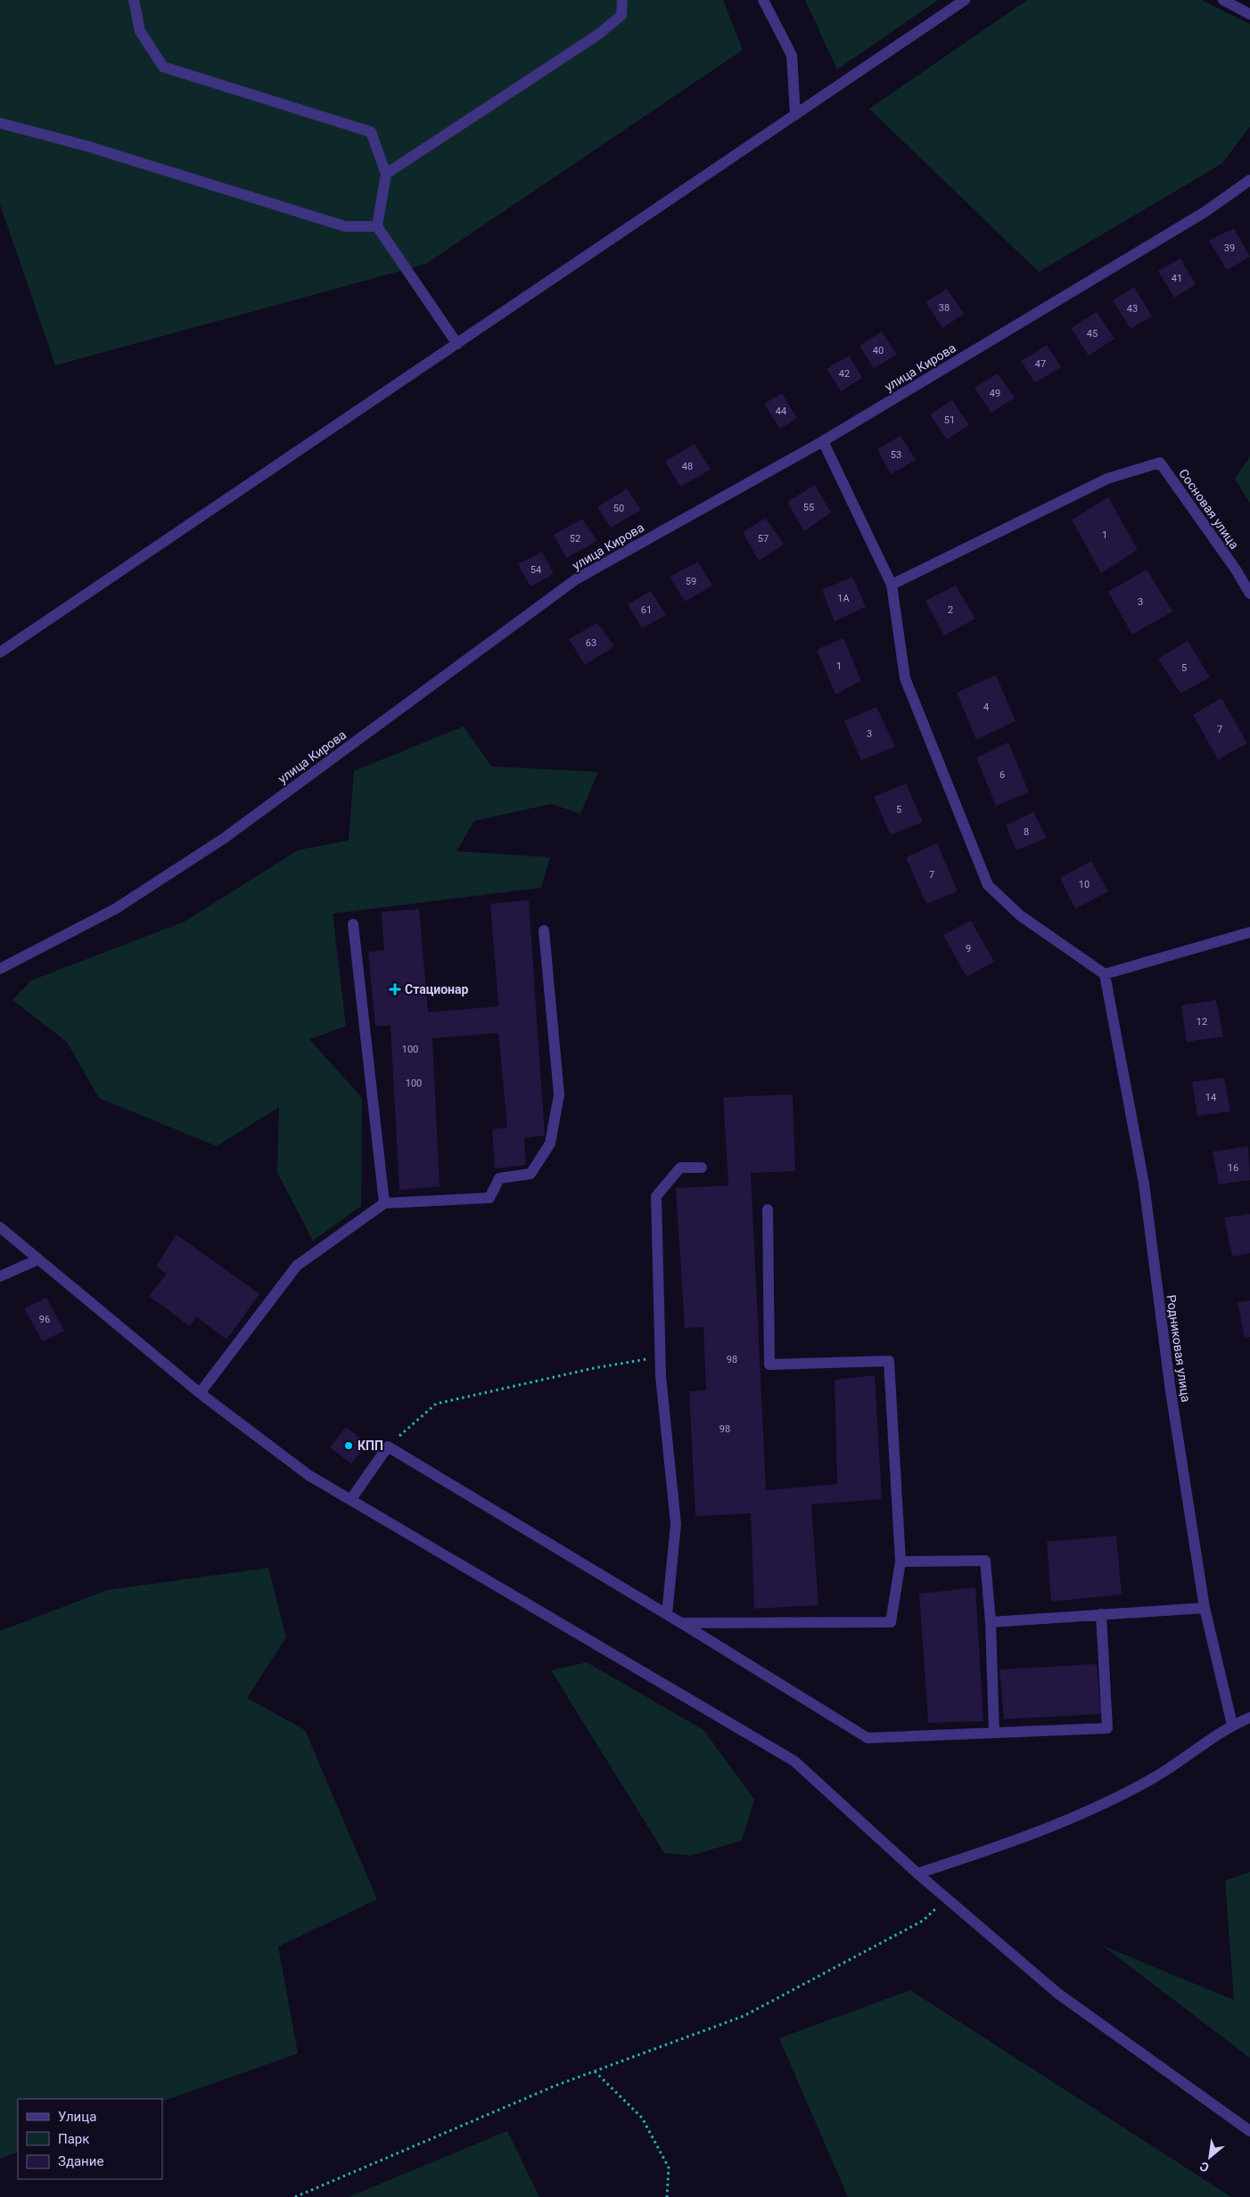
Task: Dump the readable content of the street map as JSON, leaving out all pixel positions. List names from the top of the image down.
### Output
{
  "streets": {
    "street": ["улица Кирова", "Сосновая улица", "Родниковая улица"]
  },
  "places": {
    "health": ["Стационар"],
    "other": ["КПП"]
  },
  "house_numbers": [
    "39",
    "41",
    "38",
    "43",
    "45",
    "40",
    "47",
    "42",
    "49",
    "44",
    "51",
    "53",
    "48",
    "55",
    "50",
    "1",
    "52",
    "57",
    "54",
    "59",
    "1А",
    "3",
    "61",
    "2",
    "63",
    "1",
    "5",
    "4",
    "7",
    "3",
    "6",
    "5",
    "8",
    "7",
    "10",
    "9",
    "12",
    "100",
    "100",
    "14",
    "16",
    "96",
    "98",
    "98"
  ],
  "legend": ["Улица", "Парк", "Здание"],
  "north": "bottom left"
}
